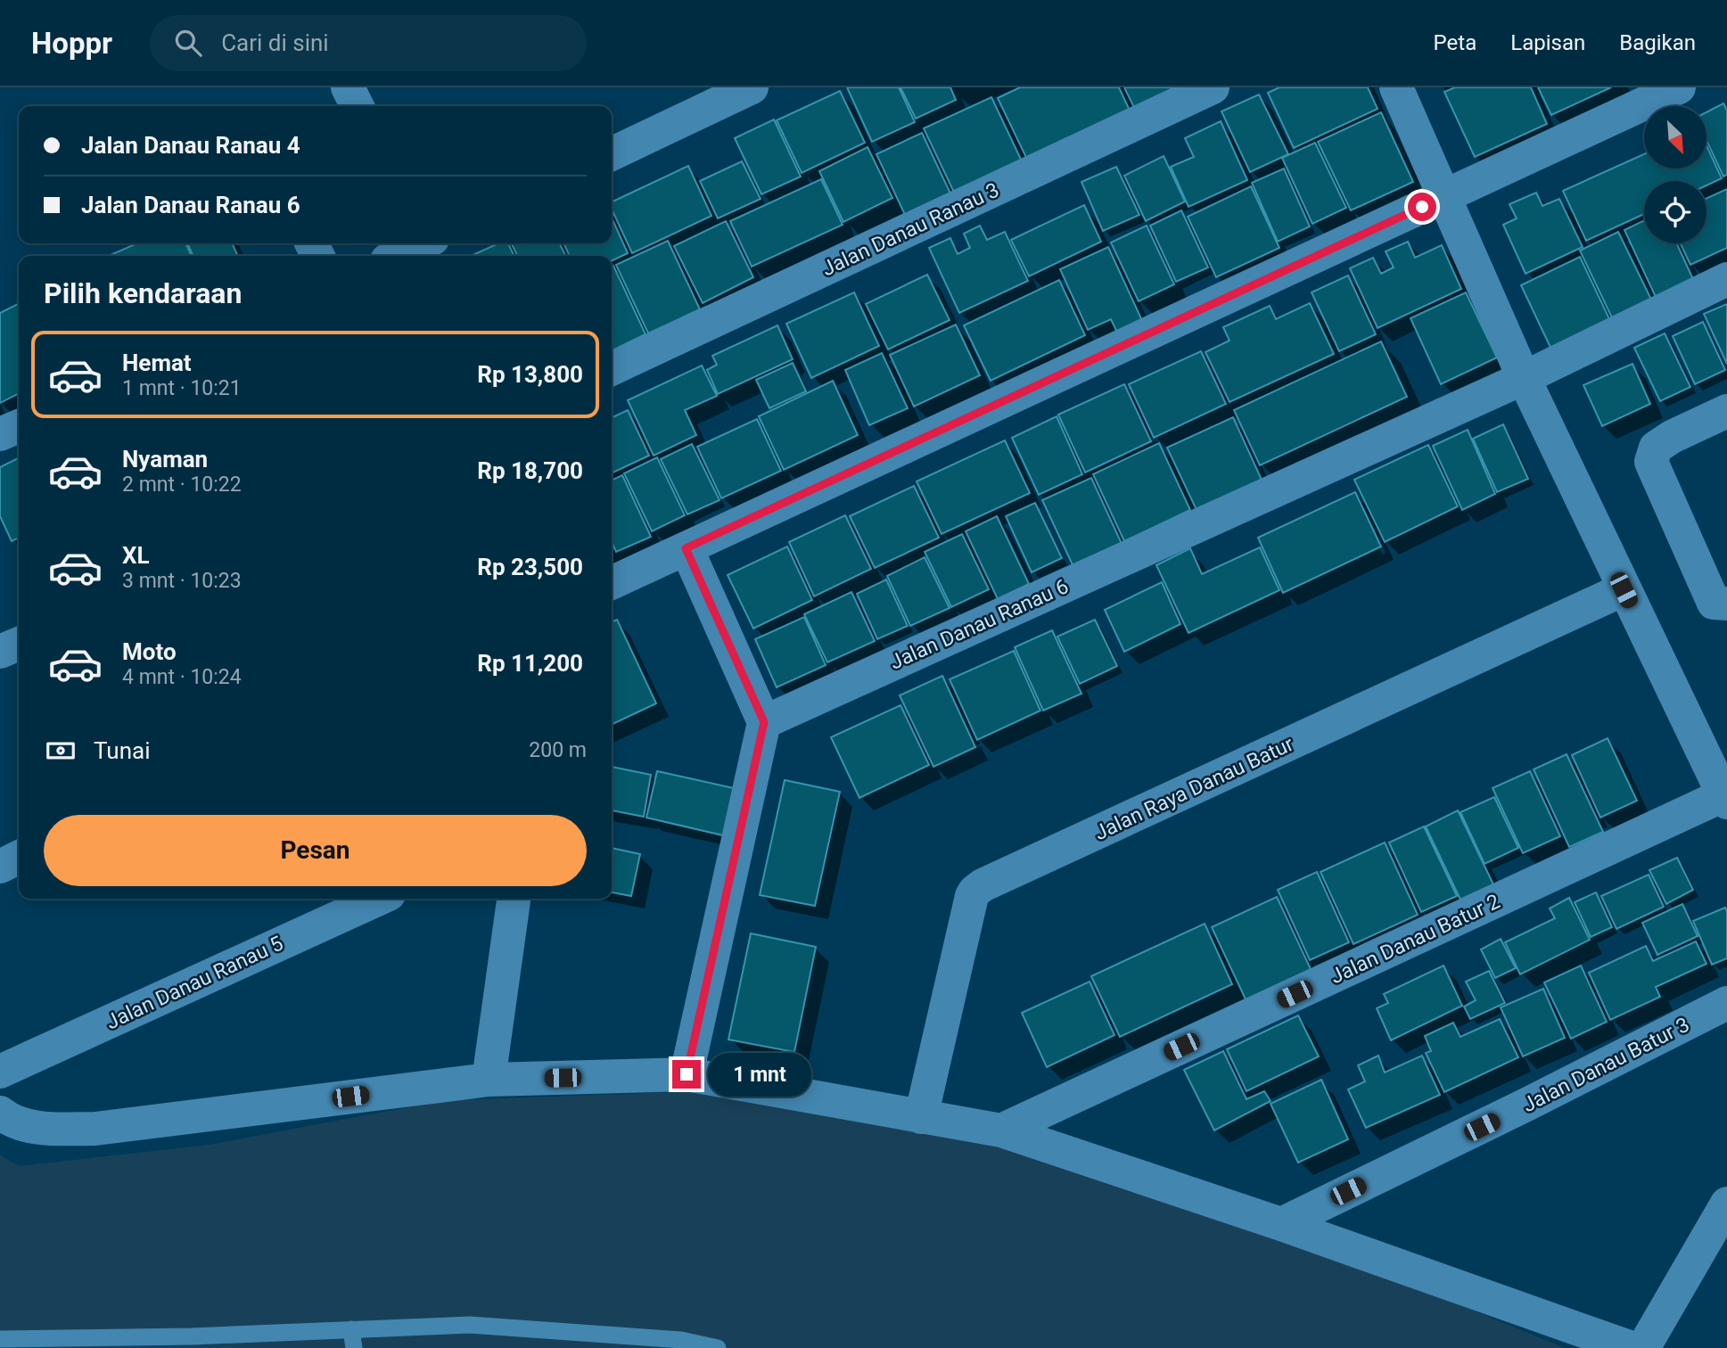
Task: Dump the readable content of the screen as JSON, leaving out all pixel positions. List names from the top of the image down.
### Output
{
  "streets": {
    "street": [
      "Jalan Danau Ranau 3",
      "Jalan Danau Ranau 6",
      "Jalan Raya Danau Batur",
      "Jalan Danau Batur 2",
      "Jalan Danau Ranau 5",
      "Jalan Danau Batur 3"
    ]
  },
  "north": "bottom right",
  "page": {
    "header": "Hoppr",
    "search": "Cari di sini",
    "nav": ["Peta", "Lapisan", "Bagikan"],
    "banner": ["Jalan Danau Ranau 4", "Jalan Danau Ranau 6"],
    "heading": "Pilih kendaraan",
    "list": [
      {
        "name": "Hemat",
        "note": "1 mnt · 10:21",
        "value": "Rp 13,800"
      },
      {
        "name": "Nyaman",
        "note": "2 mnt · 10:22",
        "value": "Rp 18,700"
      },
      {
        "name": "XL",
        "note": "3 mnt · 10:23",
        "value": "Rp 23,500"
      },
      {
        "name": "Moto",
        "note": "4 mnt · 10:24",
        "value": "Rp 11,200"
      }
    ],
    "pay": ["Tunai", "200 m"],
    "buttons": "Pesan",
    "bubble": "1 mnt"
  }
}
